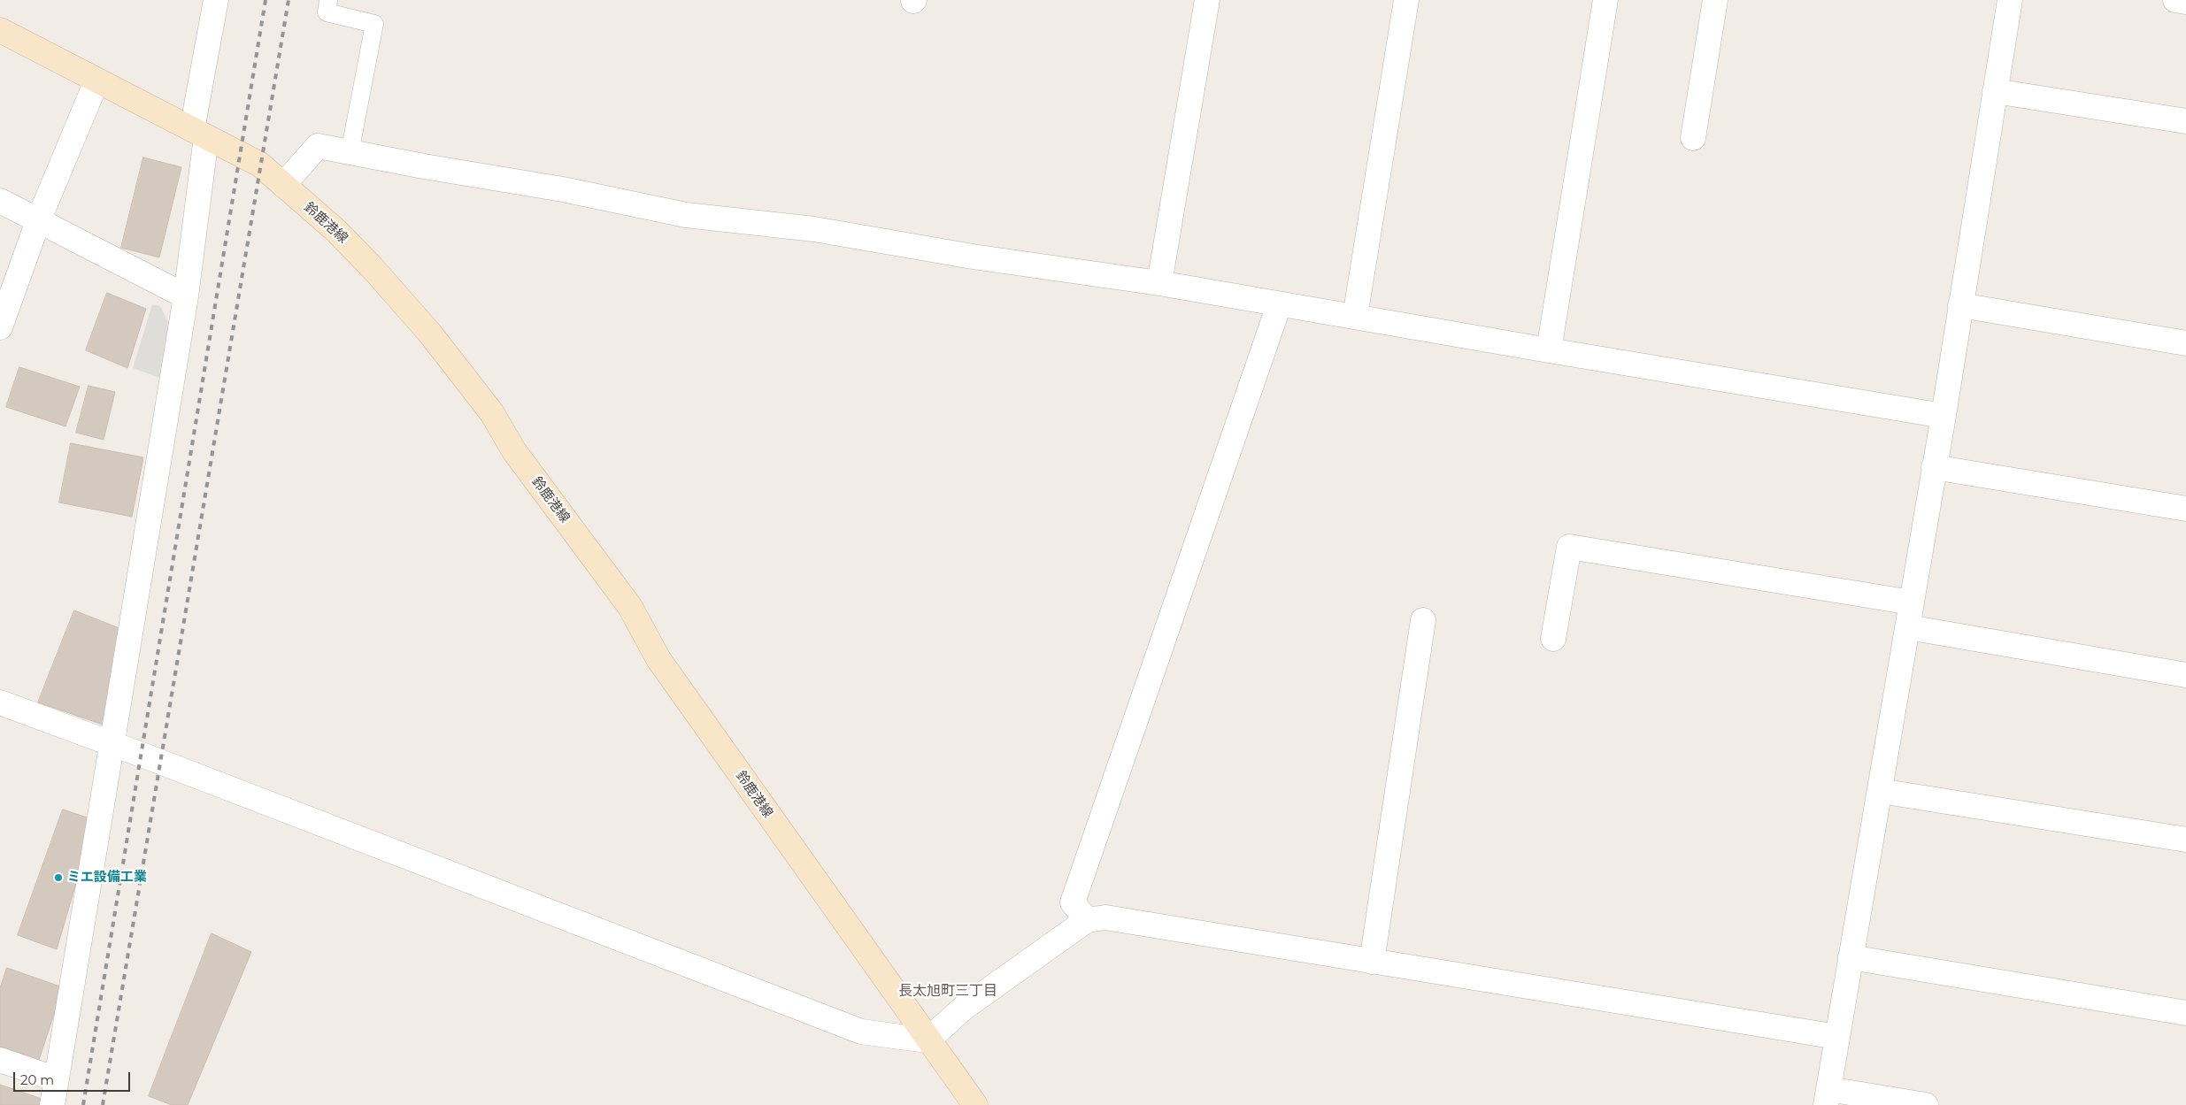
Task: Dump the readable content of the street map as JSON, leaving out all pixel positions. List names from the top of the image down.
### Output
{
  "streets": {
    "main road": ["鈴鹿港線"]
  },
  "districts": ["長太旭町三丁目"],
  "places": ["ミエ設備工業"],
  "scale_bar": "20 m"
}
